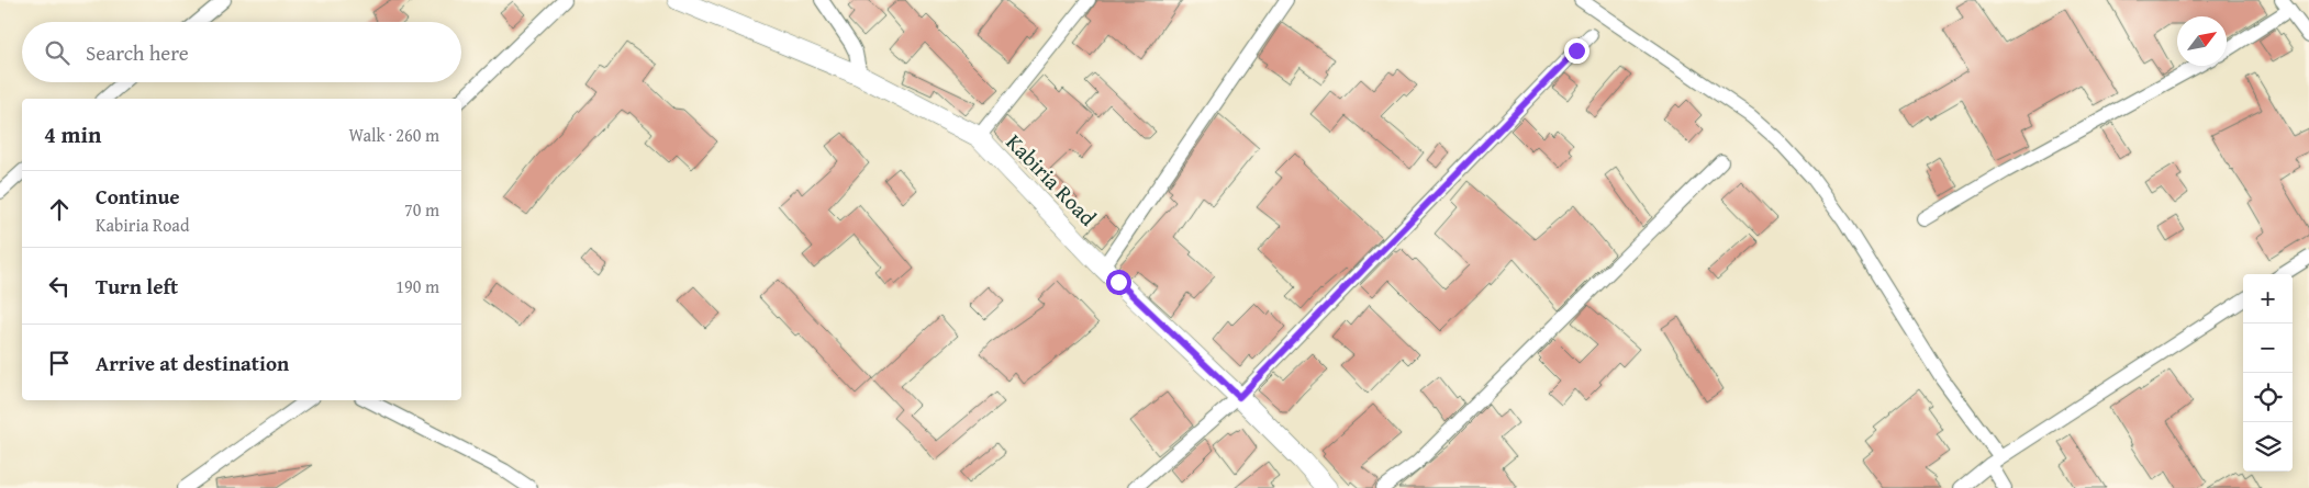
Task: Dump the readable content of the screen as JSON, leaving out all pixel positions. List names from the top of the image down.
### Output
{
  "streets": {
    "main road": ["Kabiria Road"]
  },
  "north": "top right",
  "page": {
    "search": "Search here",
    "heading": ["4 min", "Walk · 260 m"],
    "list": [
      ["Continue", "Kabiria Road", "70 m"],
      ["Turn left", "190 m"],
      "Arrive at destination"
    ],
    "map_buttons": ["+", "−"]
  }
}
